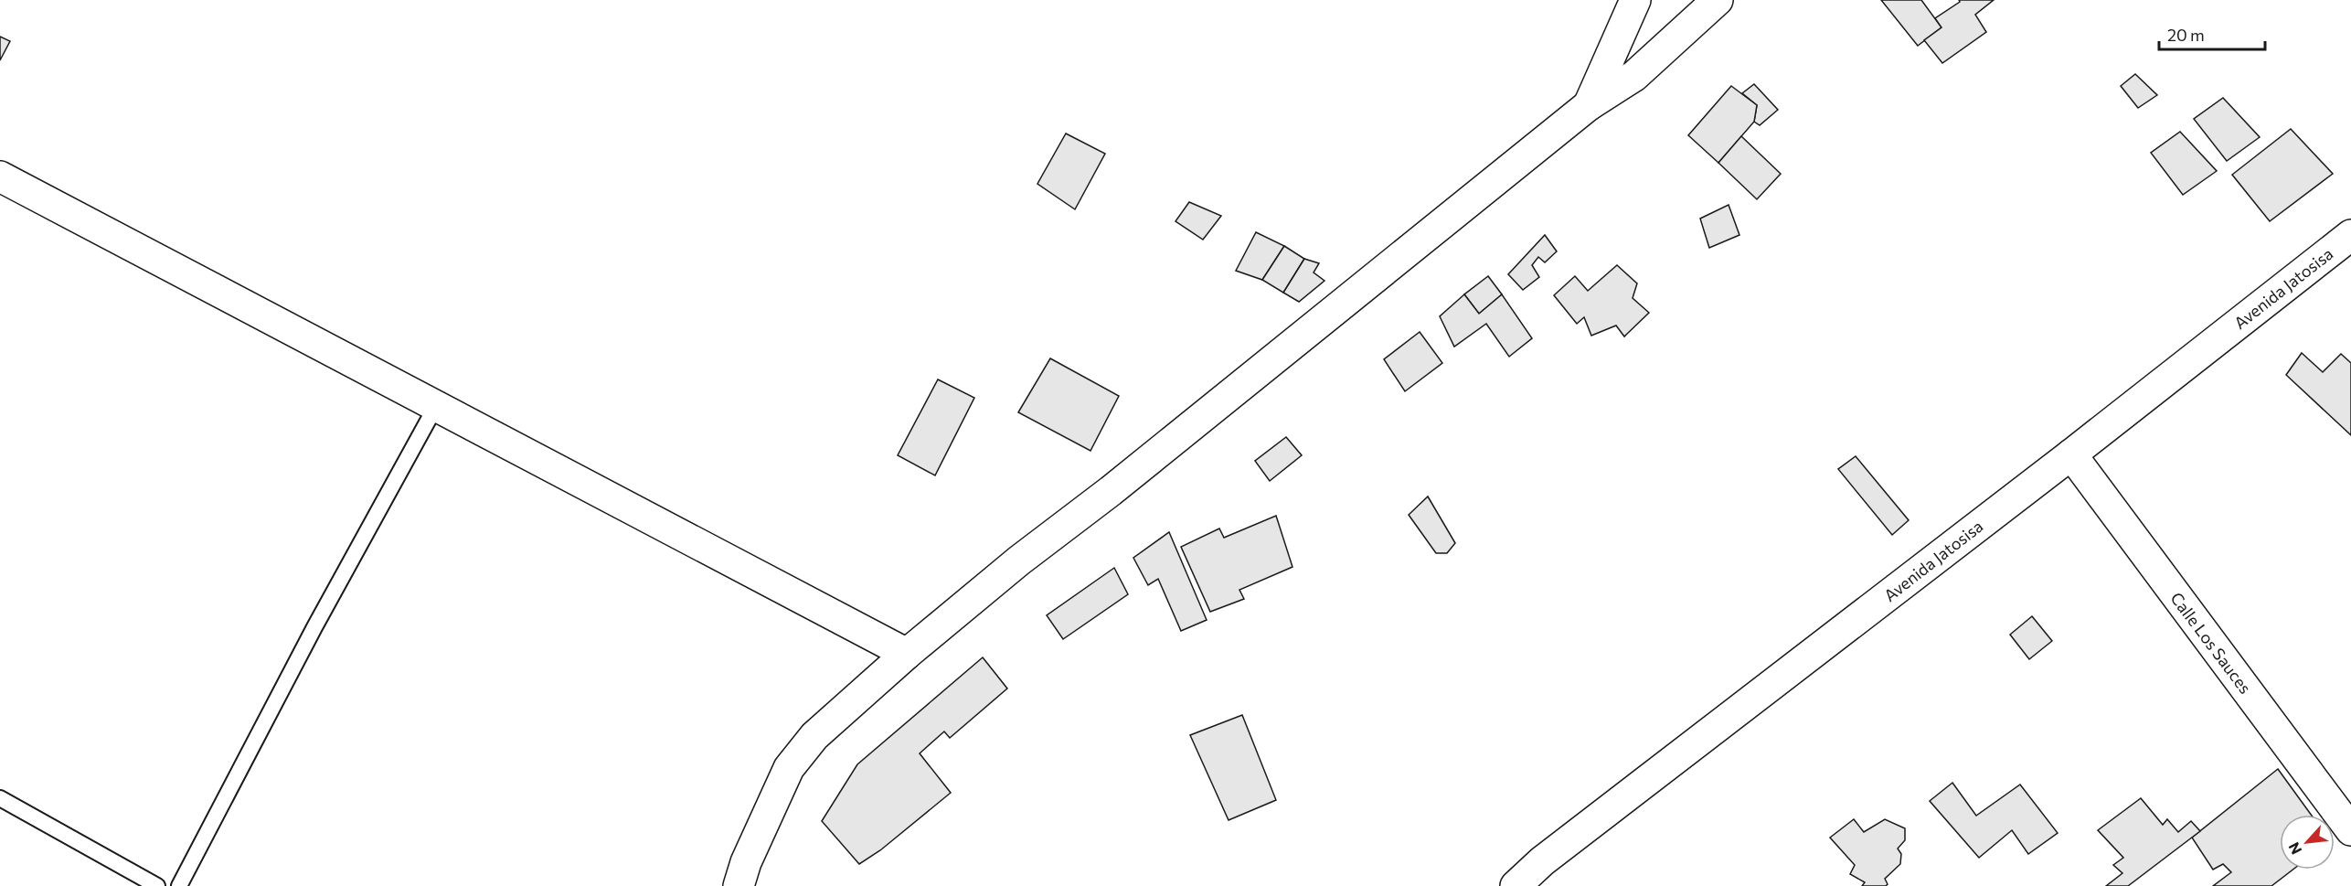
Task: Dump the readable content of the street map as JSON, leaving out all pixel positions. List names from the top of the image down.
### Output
{
  "streets": {
    "street": ["Avenida Jatosisa", "Calle Los Sauces"]
  },
  "crossings": [
    ["Avenida Jatosisa", "Calle Los Sauces"]
  ],
  "scale_bar": "20 m",
  "north": "bottom left"
}
